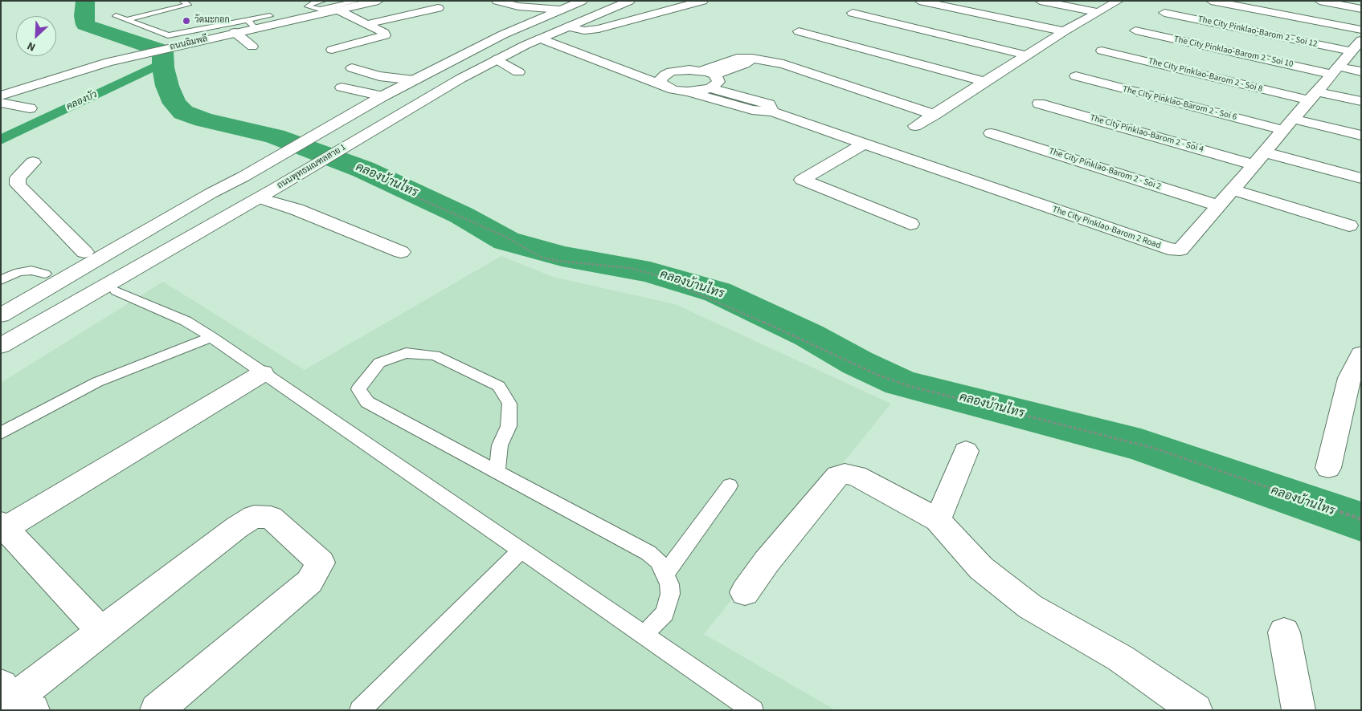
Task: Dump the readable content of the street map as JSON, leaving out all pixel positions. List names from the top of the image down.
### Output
{
  "streets": {
    "street": [
      "The City Pinklao-Barom 2 - Soi 12",
      "ถนนฉิมพลี",
      "The City Pinklao-Barom 2 - Soi 10",
      "The City Pinklao-Barom 2 - Soi 8",
      "The City Pinklao-Barom 2 - Soi 6",
      "The City Pinklao-Barom 2 - Soi 4",
      "ถนนพุทธมณฑลสาย 1",
      "The City Pinklao-Barom 2 - Soi 2",
      "The City Pinklao-Barom 2 Road"
    ]
  },
  "crossings": [
    ["The City Pinklao-Barom 2 - Soi 12", "The City Pinklao-Barom 2 Road"],
    ["The City Pinklao-Barom 2 - Soi 10", "The City Pinklao-Barom 2 Road"],
    ["The City Pinklao-Barom 2 - Soi 8", "The City Pinklao-Barom 2 Road"],
    ["The City Pinklao-Barom 2 - Soi 6", "The City Pinklao-Barom 2 Road"],
    ["The City Pinklao-Barom 2 - Soi 4", "The City Pinklao-Barom 2 Road"],
    ["The City Pinklao-Barom 2 - Soi 2", "The City Pinklao-Barom 2 Road"]
  ],
  "water": ["คลองบัว", "คลองบ้านไทร"],
  "places": ["วัดมะกอก"],
  "north": "bottom left"
}
